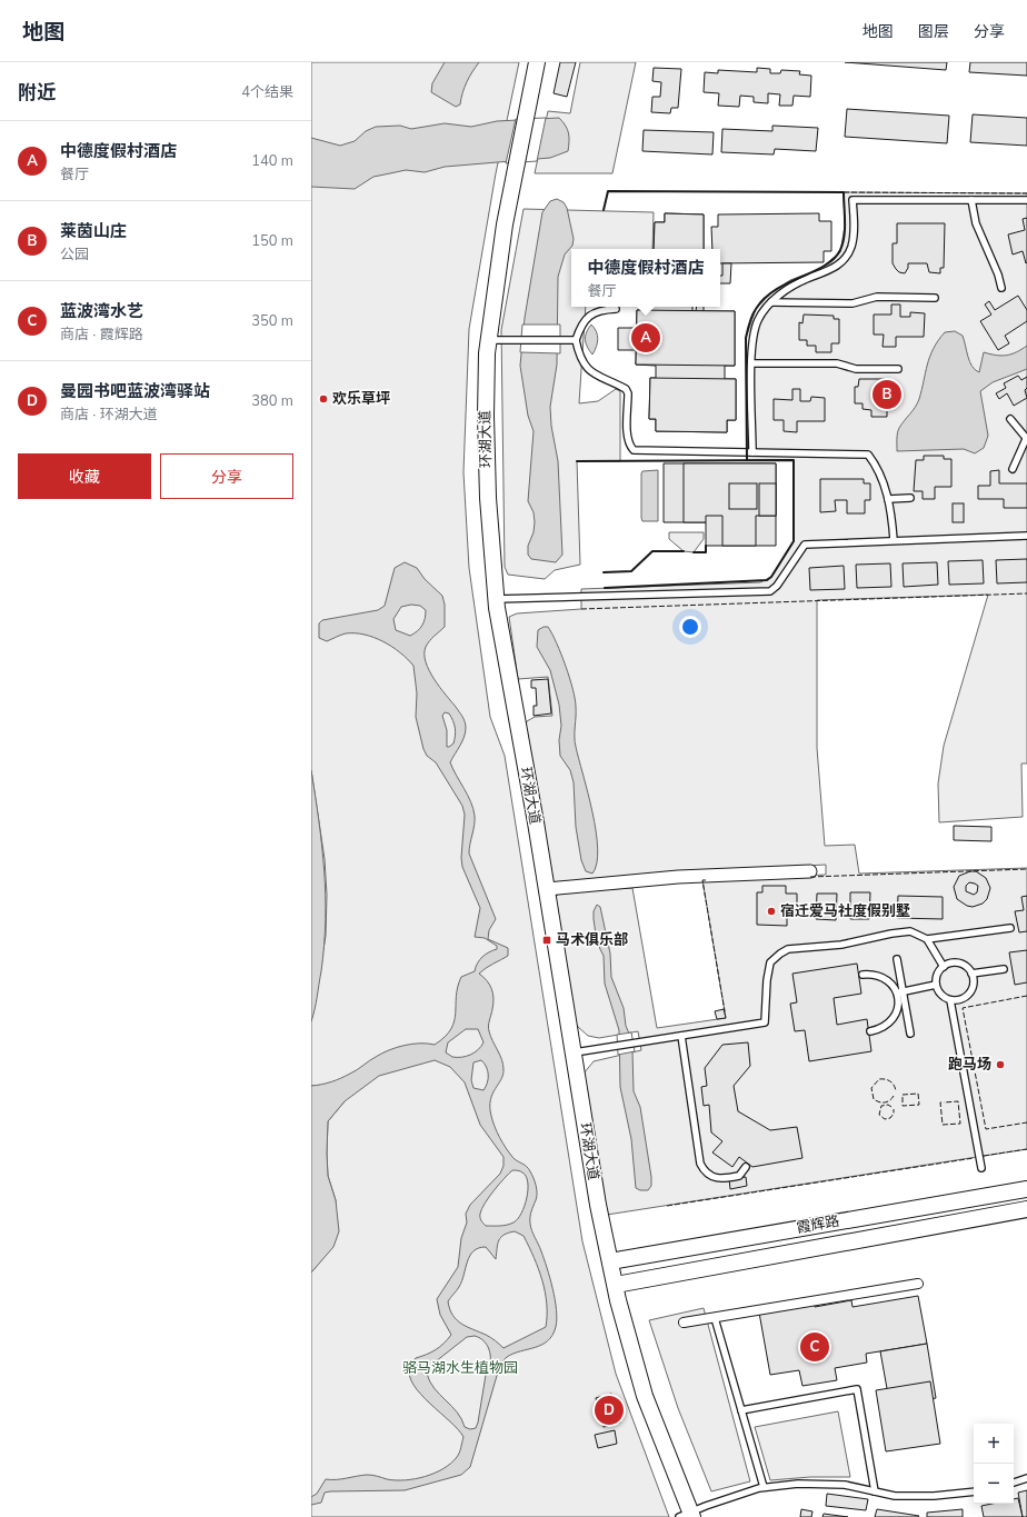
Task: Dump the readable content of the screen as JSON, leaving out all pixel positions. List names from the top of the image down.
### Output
{
  "streets": {
    "street": ["环湖大道", "霞辉路"]
  },
  "crossings": [
    ["环湖大道", "霞辉路"]
  ],
  "parks": ["骆马湖水生植物园"],
  "places": {
    "other": ["欢乐草坪", "宿迁爱马社度假别墅", "跑马场"],
    "transit": ["马术俱乐部"]
  },
  "page": {
    "header": "地图",
    "nav": ["地图", "图层", "分享"],
    "heading": ["附近", "4个结果"],
    "list": [
      {
        "mark": "A",
        "name": "中德度假村酒店",
        "note": "餐厅",
        "value": "140 m"
      },
      {
        "mark": "B",
        "name": "莱茵山庄",
        "note": "公园",
        "value": "150 m"
      },
      {
        "mark": "C",
        "name": "蓝波湾水艺",
        "note": "商店 · 霞辉路",
        "value": "350 m"
      },
      {
        "mark": "D",
        "name": "曼园书吧蓝波湾驿站",
        "note": "商店 · 环湖大道",
        "value": "380 m"
      }
    ],
    "popup": ["中德度假村酒店", "餐厅"],
    "pins": [
      "A",
      "B",
      "C",
      "D"
    ],
    "buttons": ["收藏", "分享"],
    "map_buttons": ["+", "−"]
  }
}
